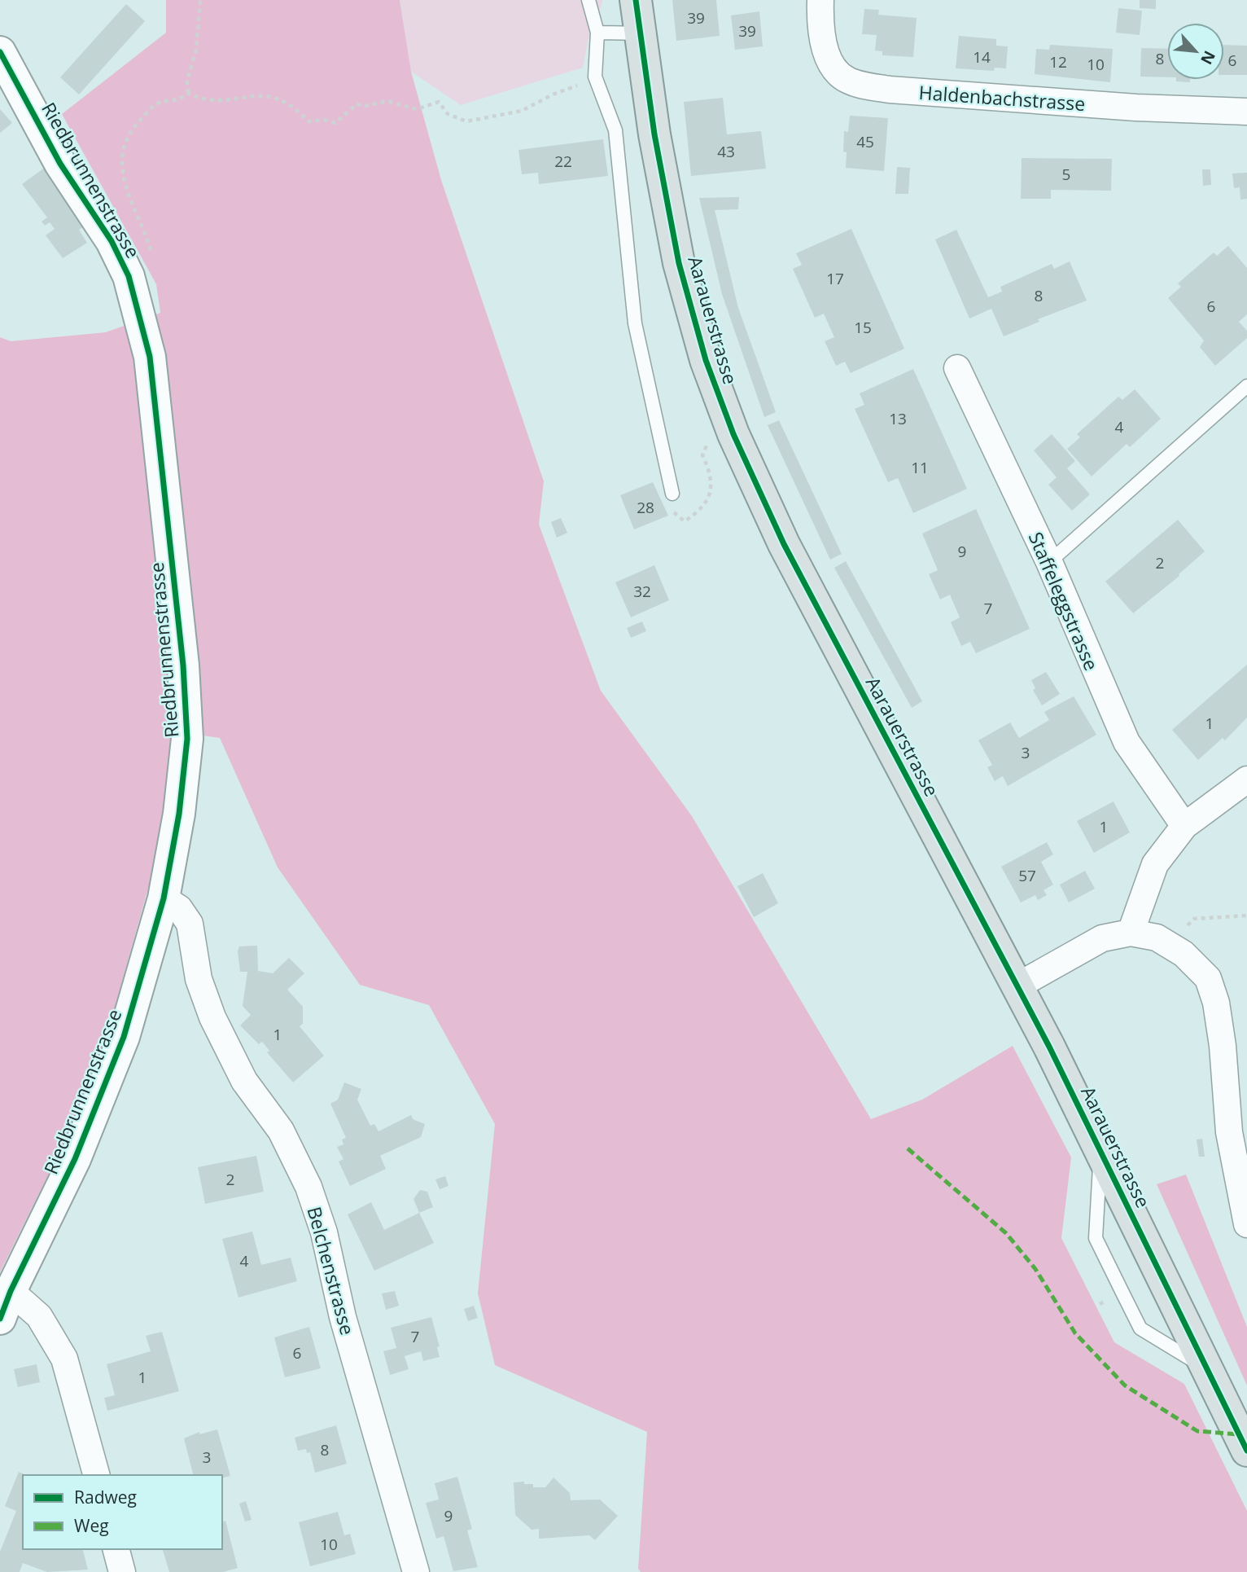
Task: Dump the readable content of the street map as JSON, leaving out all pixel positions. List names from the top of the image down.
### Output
{
  "streets": {
    "main road": ["Aarauerstrasse"],
    "street": [
      "Haldenbachstrasse",
      "Riedbrunnenstrasse",
      "Staffeleggstrasse",
      "Belchenstrasse"
    ]
  },
  "crossings": [
    ["Riedbrunnenstrasse", "Belchenstrasse"]
  ],
  "house_numbers": [
    "39",
    "39",
    "14",
    "8",
    "6",
    "12",
    "10",
    "45",
    "43",
    "22",
    "5",
    "17",
    "8",
    "6",
    "15",
    "13",
    "4",
    "11",
    "28",
    "9",
    "2",
    "32",
    "7",
    "1",
    "3",
    "1",
    "57",
    "1",
    "2",
    "4",
    "7",
    "6",
    "1",
    "8",
    "3",
    "9",
    "10"
  ],
  "legend": ["Radweg", "Weg"],
  "north": "bottom right"
}
